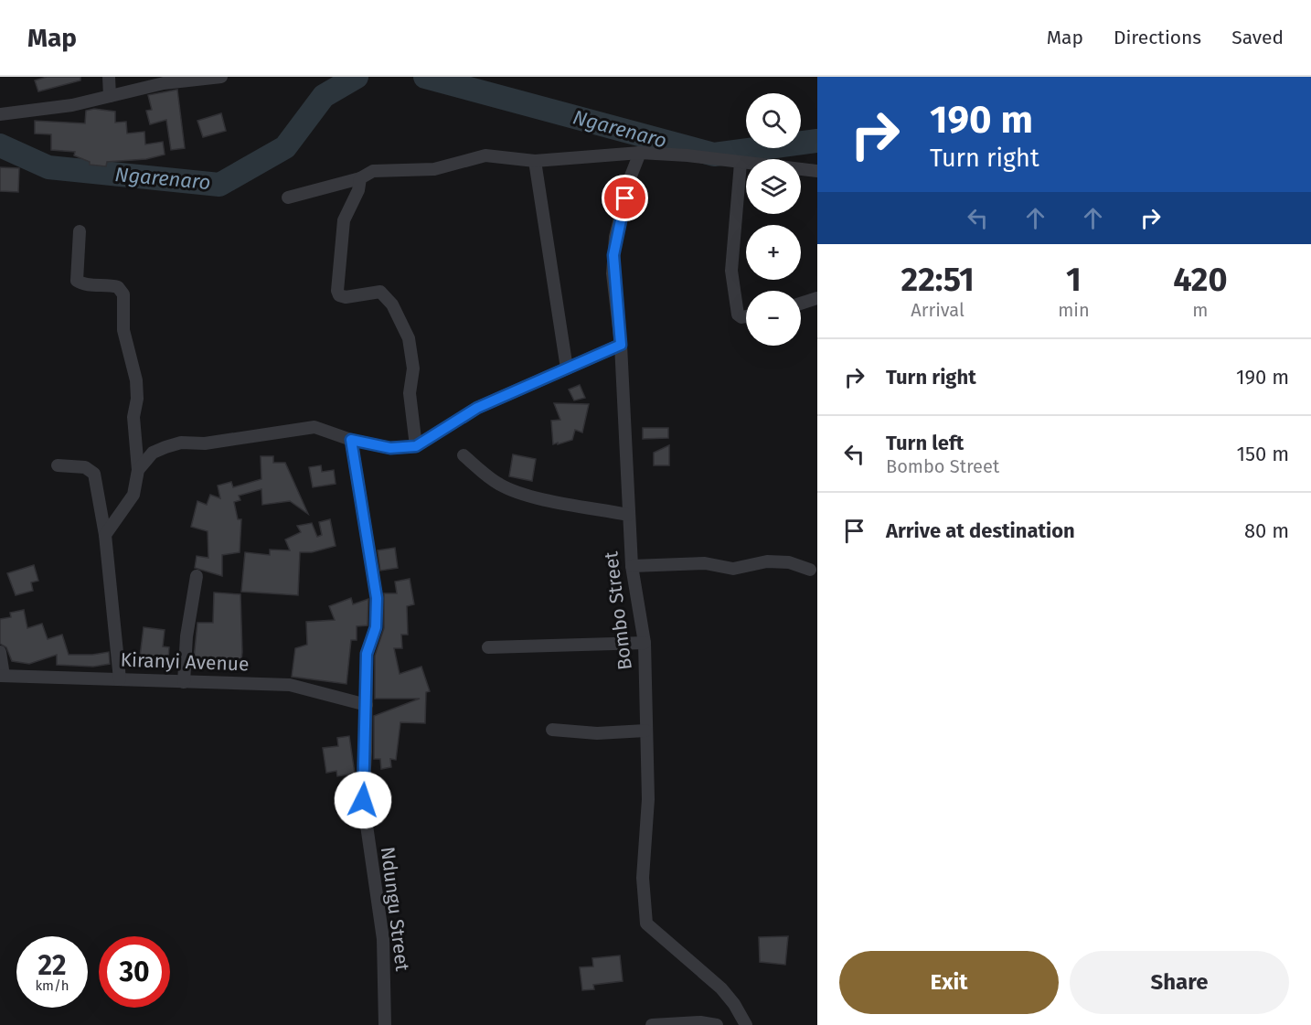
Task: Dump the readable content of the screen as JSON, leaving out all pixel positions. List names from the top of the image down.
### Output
{
  "streets": {
    "street": ["Bombo Street", "Kiranyi Avenue", "Ndungu Street"]
  },
  "crossings": [
    ["Kiranyi Avenue", "Ndungu Street"]
  ],
  "water": ["Ngarenaro"],
  "page": {
    "header": "Map",
    "nav": ["Map", "Directions", "Saved"],
    "turn": ["190 m", "Turn right"],
    "map_buttons": ["+", "−"],
    "eta": [
      "22:51",
      "Arrival",
      "1",
      "min",
      "420",
      "m"
    ],
    "list": [
      {
        "name": "Turn right",
        "value": "190 m"
      },
      {
        "name": "Turn left",
        "note": "Bombo Street",
        "value": "150 m"
      },
      {
        "name": "Arrive at destination",
        "value": "80 m"
      }
    ],
    "speed": "22 km/h",
    "limit": "30",
    "buttons": ["Exit", "Share"]
  }
}
